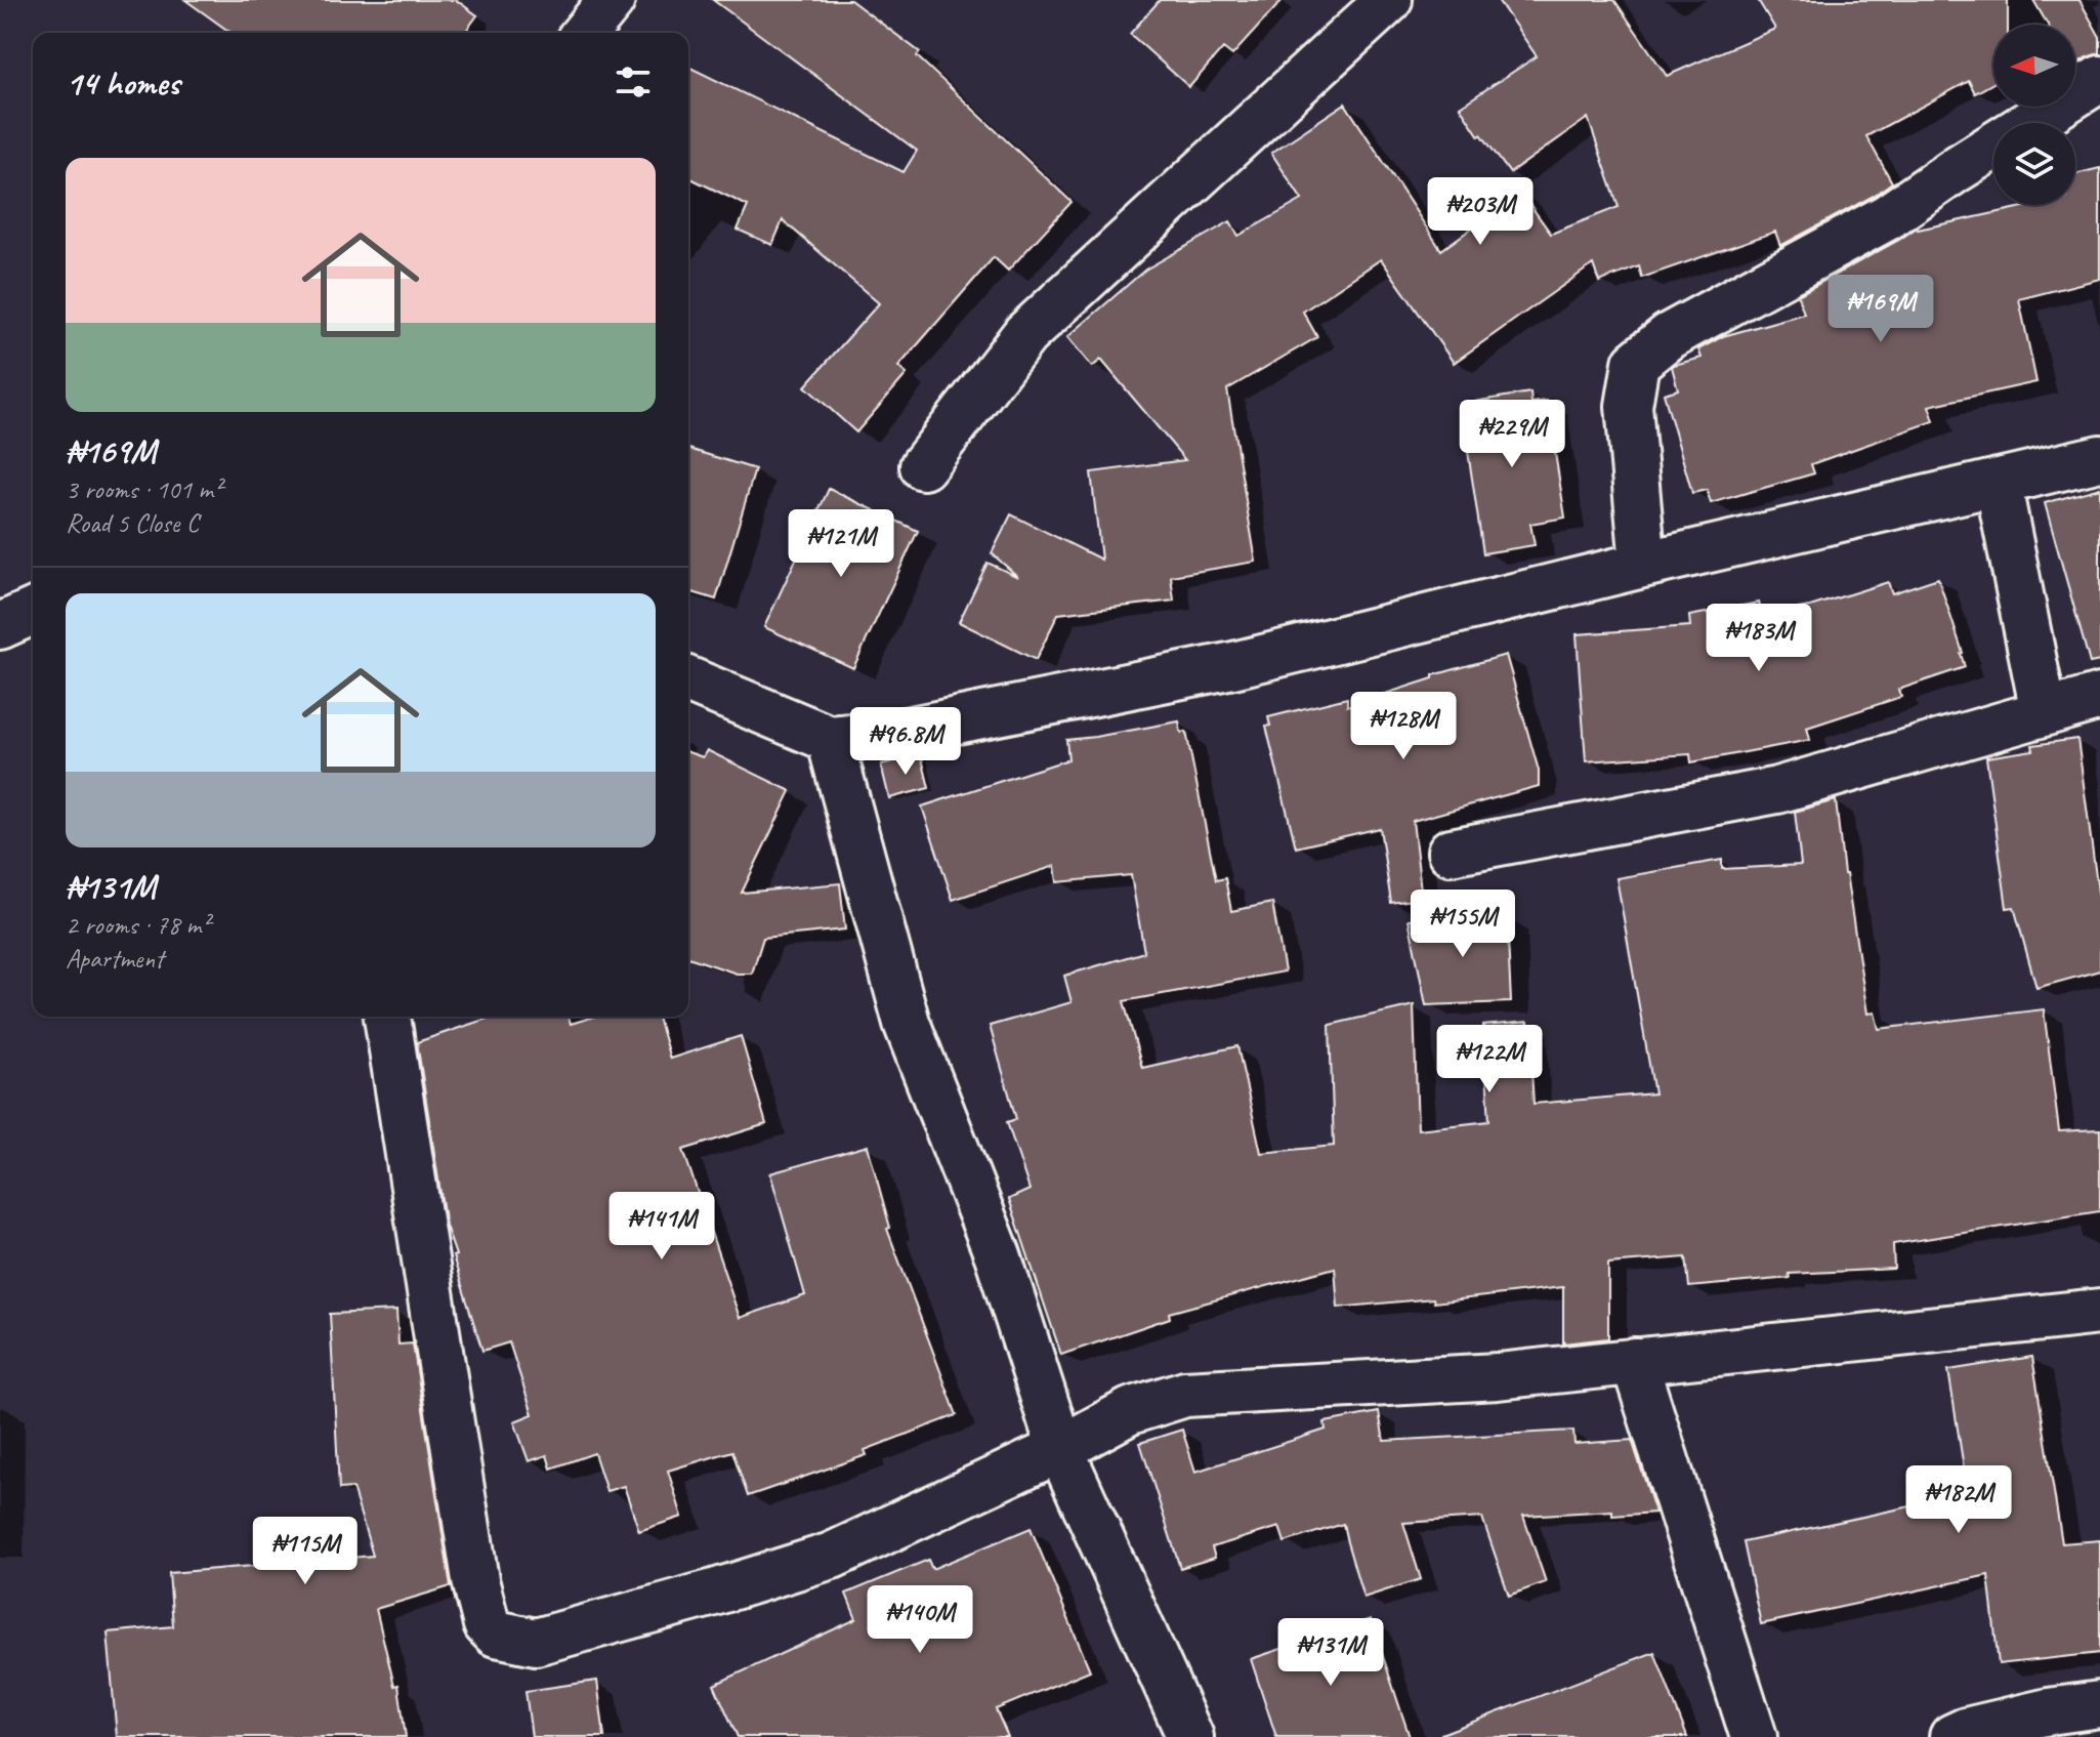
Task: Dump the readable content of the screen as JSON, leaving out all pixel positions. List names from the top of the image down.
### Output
{
  "north": "left",
  "page": {
    "heading": "14 homes",
    "list": [
      {
        "name": "₦169M",
        "note": "3 rooms · 101 m² · Road 5 Close C"
      },
      {
        "name": "₦131M",
        "note": "2 rooms · 78 m² · Apartment"
      }
    ],
    "price": [
      "₦203M",
      "₦169M",
      "₦229M",
      "₦121M",
      "₦183M",
      "₦128M",
      "₦96.8M",
      "₦155M",
      "₦122M",
      "₦141M",
      "₦182M",
      "₦115M",
      "₦140M",
      "₦131M"
    ]
  }
}
